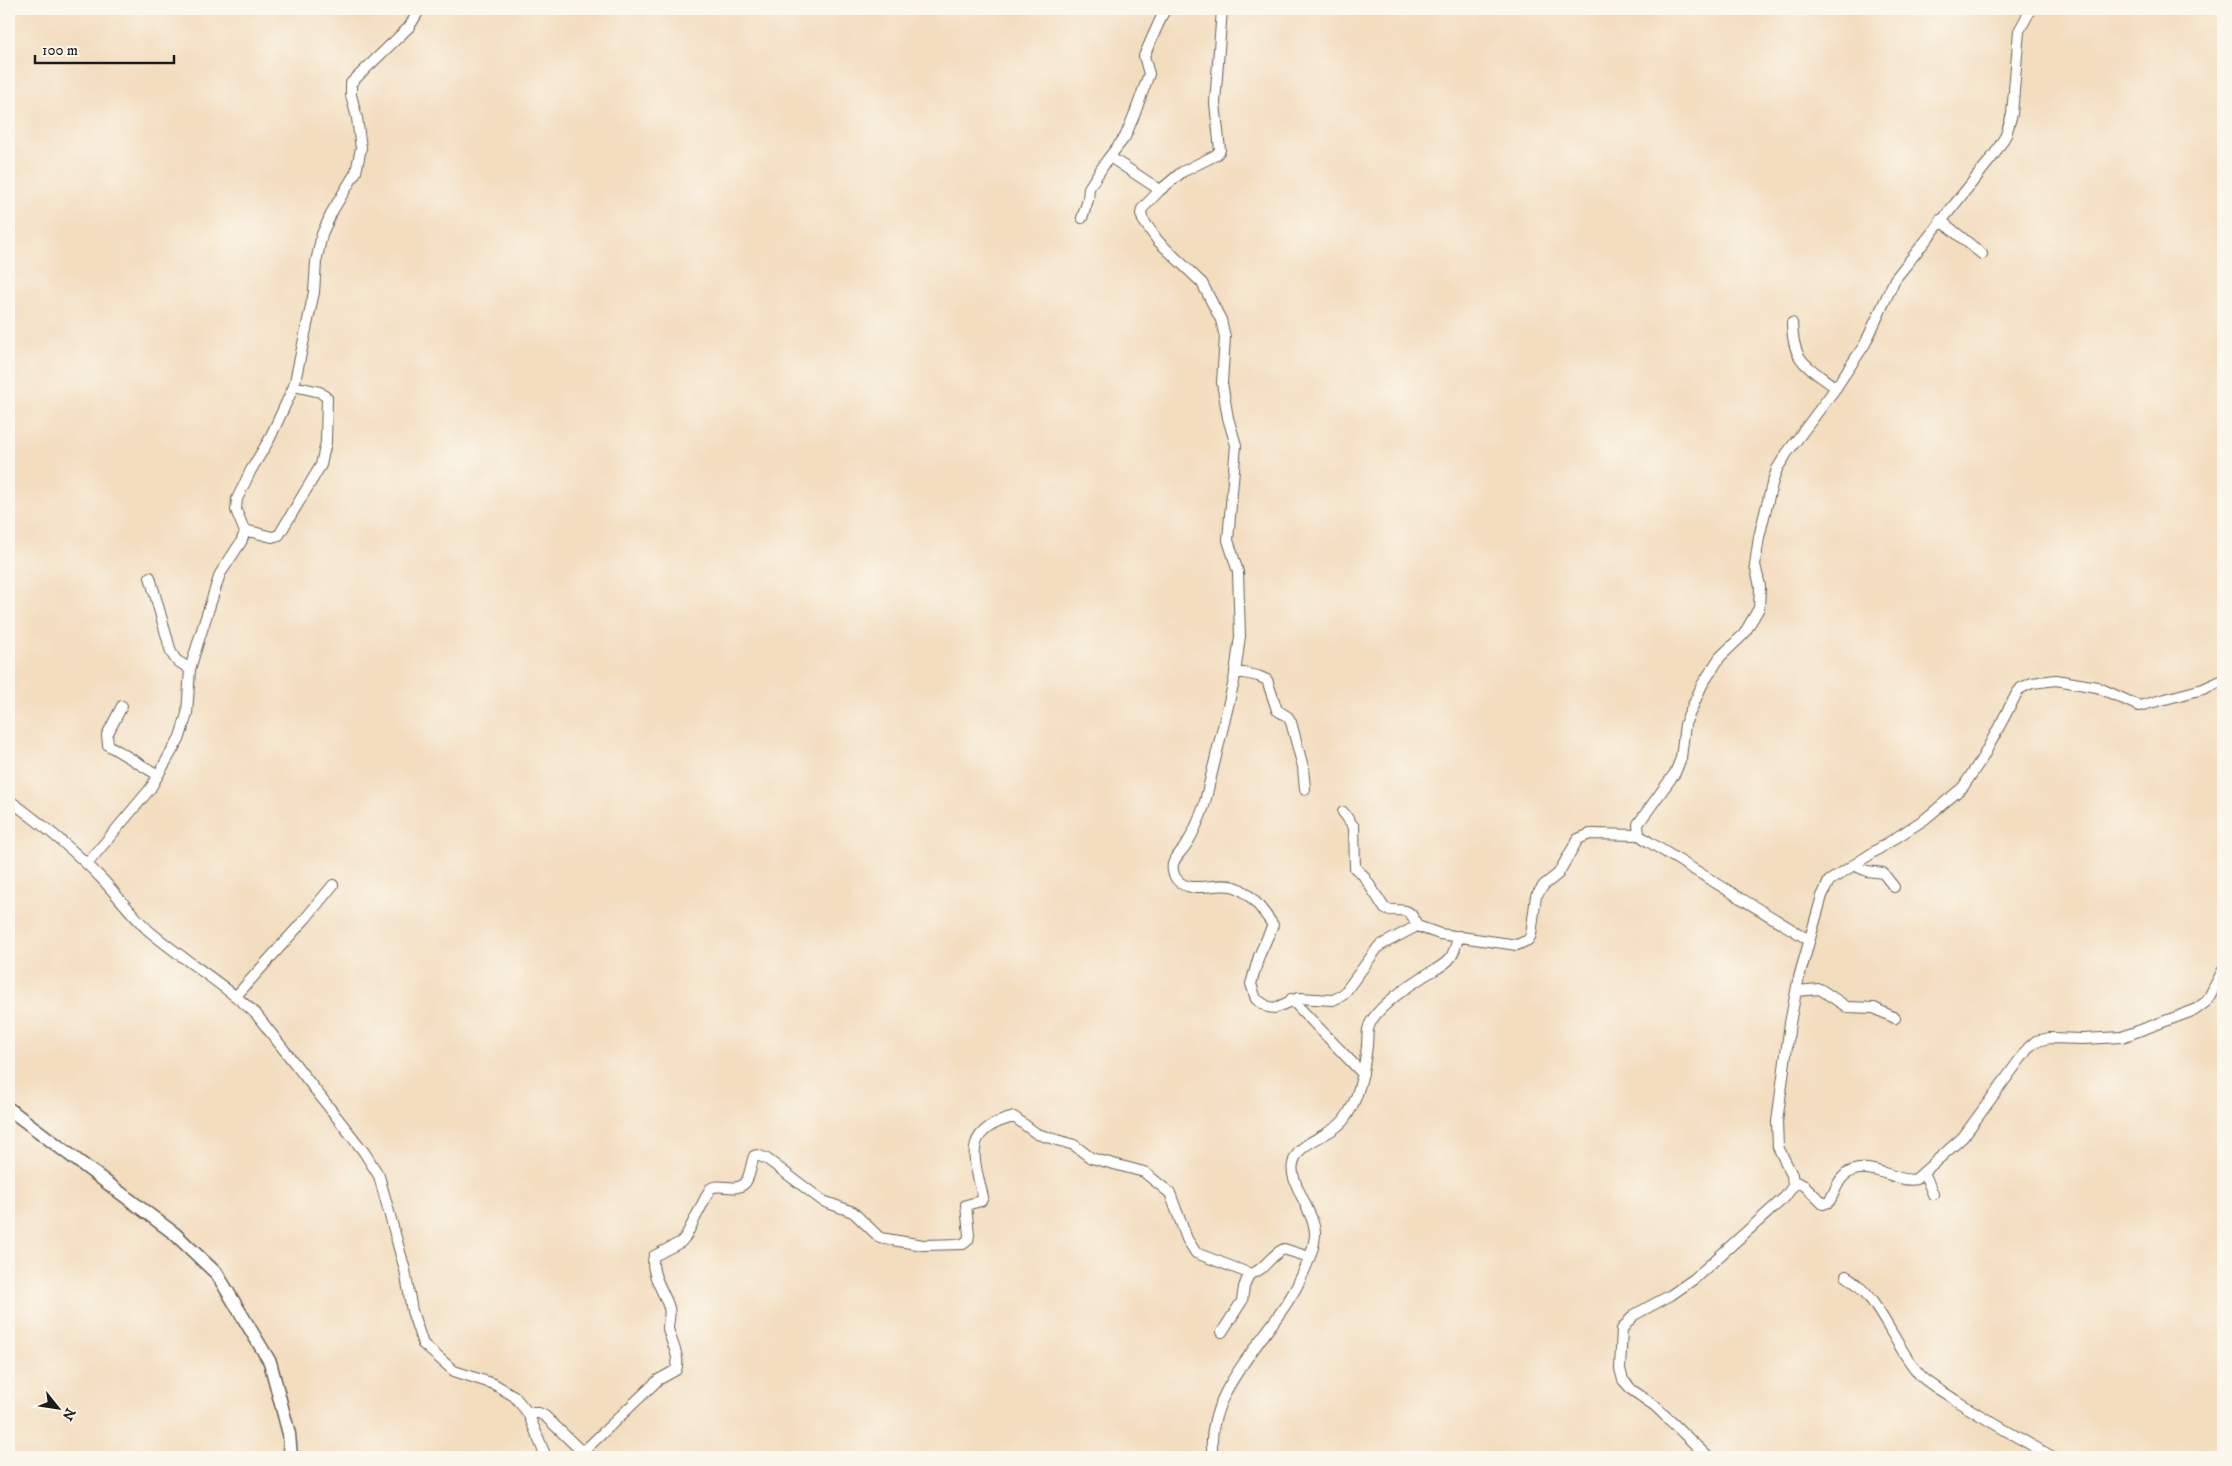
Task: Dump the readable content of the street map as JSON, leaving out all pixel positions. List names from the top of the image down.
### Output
{
  "scale_bar": "100 m",
  "north": "bottom right"
}
